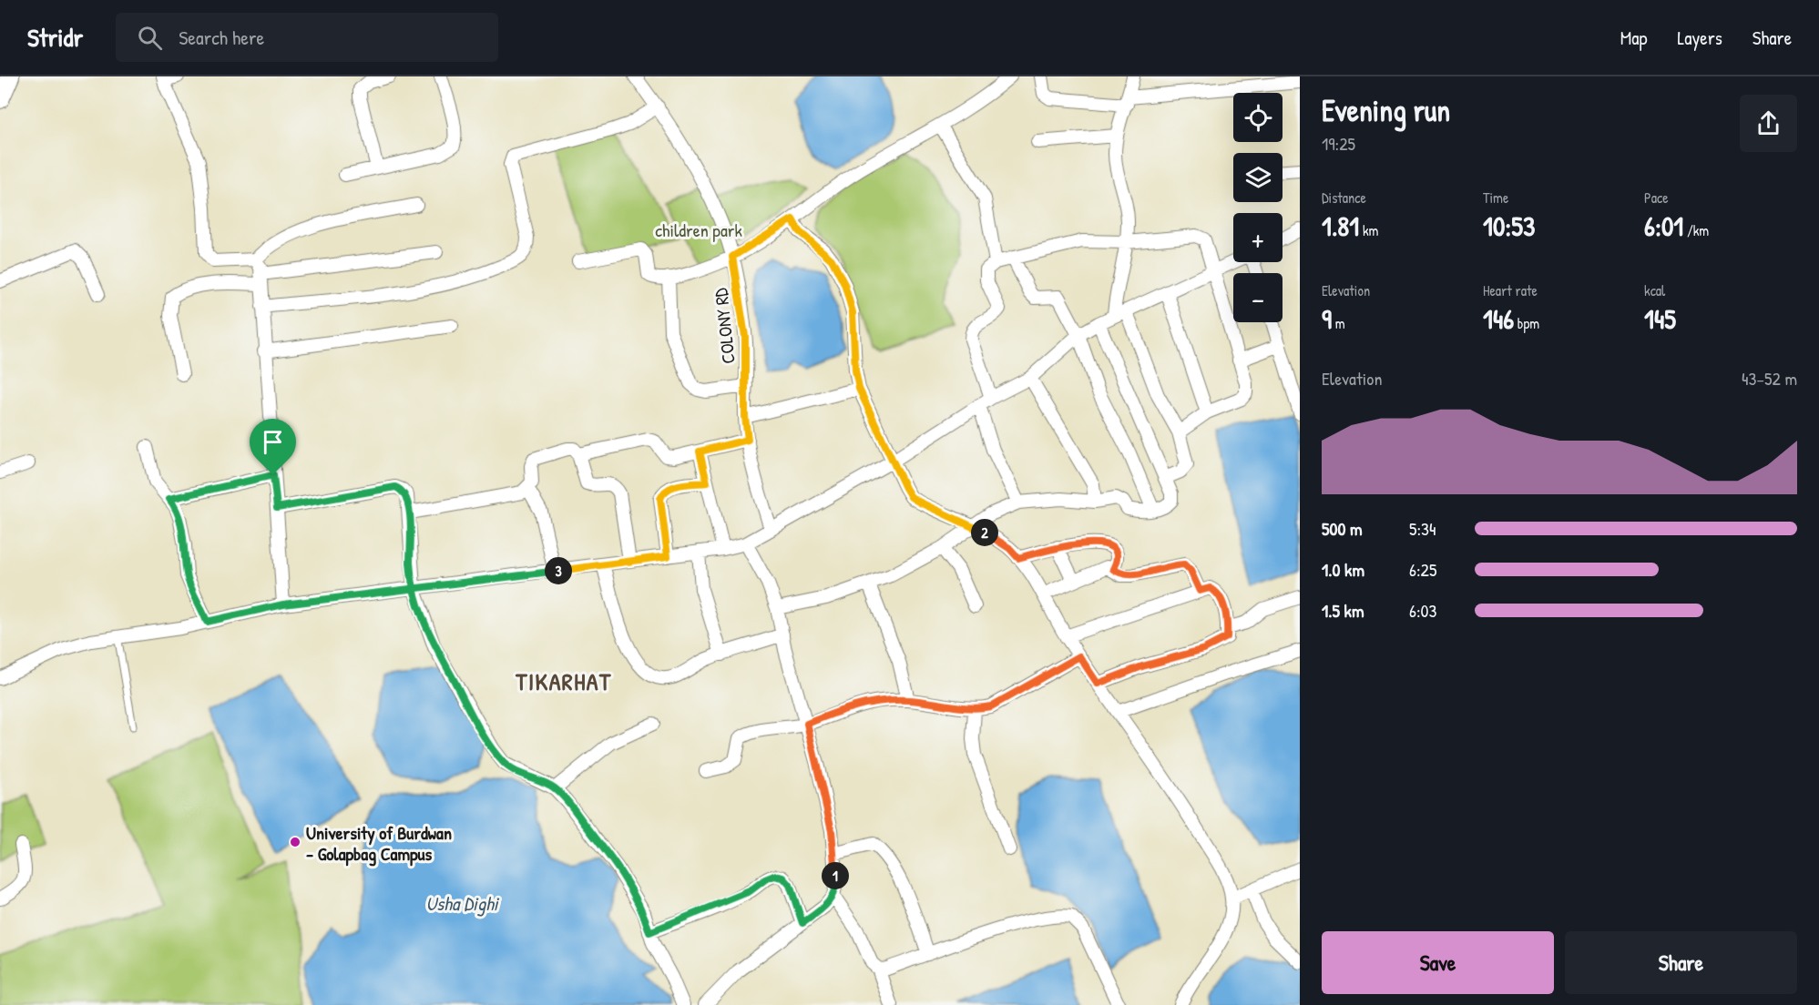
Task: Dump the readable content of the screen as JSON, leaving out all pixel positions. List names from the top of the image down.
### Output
{
  "streets": {
    "street": ["COLONY RD"]
  },
  "districts": ["TIKARHAT"],
  "water": ["Usha Dighi"],
  "parks": ["children park"],
  "places": ["University of Burdwan - Golapbag Campus"],
  "page": {
    "header": "Stridr",
    "search": "Search here",
    "nav": ["Map", "Layers", "Share"],
    "heading": ["Evening run", "19:25"],
    "map_buttons": ["+", "−"],
    "stats": [
      ["Distance", "1.81 km"],
      ["Time", "10:53"],
      ["Pace", "6:01 /km"],
      ["Elevation", "9 m"],
      ["Heart rate", "146 bpm"],
      ["kcal", "145"]
    ],
    "chart": ["Elevation", "43–52 m"],
    "list": [
      {
        "name": "500 m",
        "note": "5:34"
      },
      {
        "name": "1.0 km",
        "note": "6:25"
      },
      {
        "name": "1.5 km",
        "note": "6:03"
      }
    ],
    "pins": ["2", "3", "1"],
    "buttons": ["Save", "Share"]
  }
}
